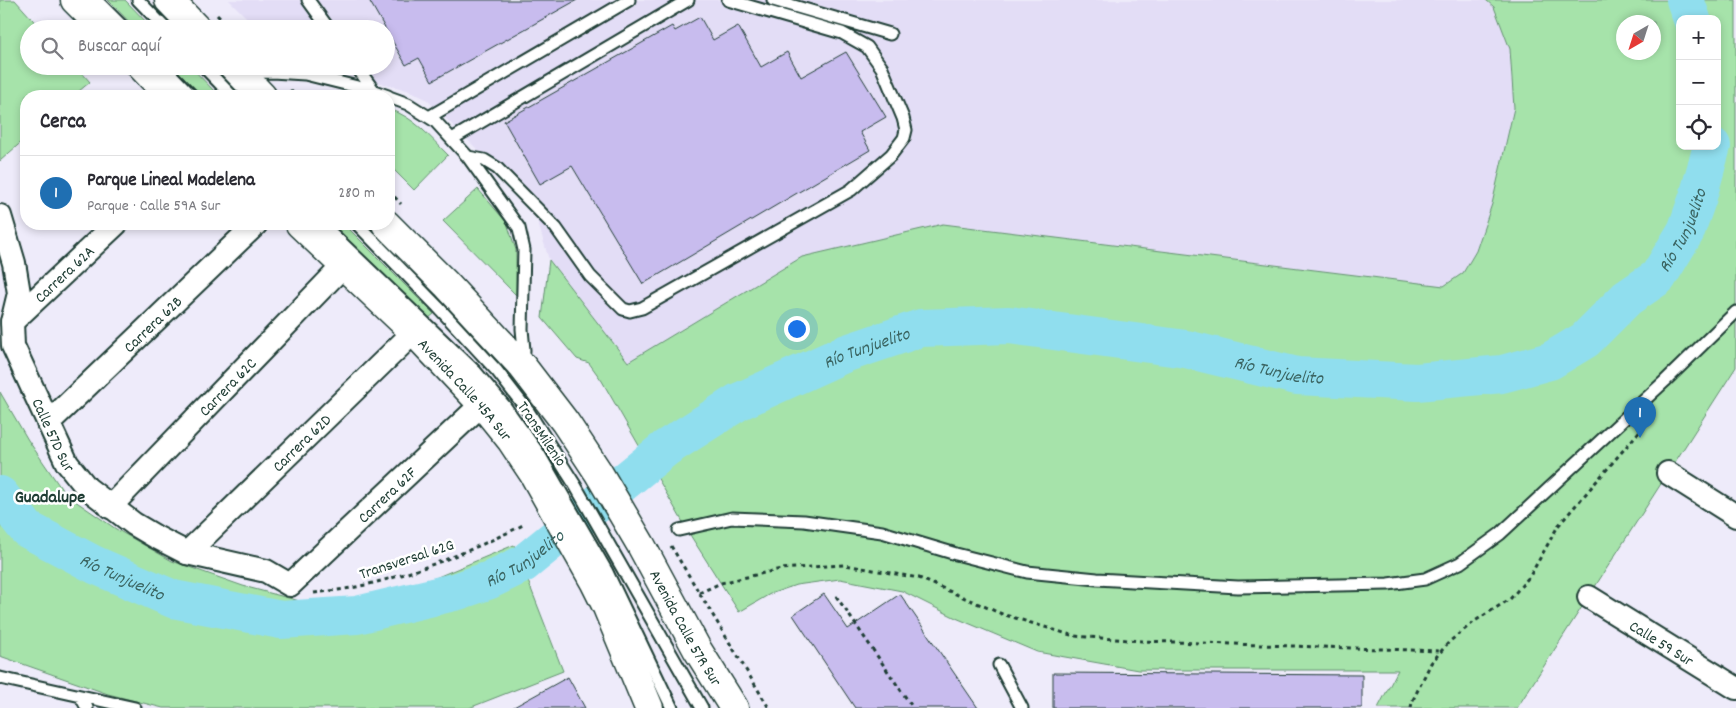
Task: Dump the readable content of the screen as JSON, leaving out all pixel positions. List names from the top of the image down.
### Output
{
  "streets": {
    "highway": ["Avenida Calle 45A Sur", "Avenida Calle 57R Sur"],
    "street": [
      "Carrera 62A",
      "Carrera 62B",
      "Carrera 62C",
      "Calle 57D Sur",
      "Carrera 62D",
      "Carrera 62F",
      "Calle 59 Sur"
    ],
    "lane": ["TransMilenio"],
    "path": ["Transversal 62G"]
  },
  "crossings": [
    ["Carrera 62A", "Calle 57D Sur"],
    ["Carrera 62B", "Calle 57D Sur"],
    ["Carrera 62C", "Avenida Calle 45A Sur"],
    ["Carrera 62C", "Calle 57D Sur"],
    ["Avenida Calle 45A Sur", "TransMilenio"],
    ["Avenida Calle 45A Sur", "Carrera 62D"],
    ["Avenida Calle 45A Sur", "Carrera 62F"],
    ["Calle 57D Sur", "Carrera 62D"],
    ["Calle 57D Sur", "Carrera 62F"],
    ["Calle 57D Sur", "Transversal 62G"],
    ["Carrera 62F", "Transversal 62G"]
  ],
  "districts": ["Guadalupe"],
  "water": ["Río Tunjuelito"],
  "north": "bottom left",
  "page": {
    "map_buttons": ["+", "−"],
    "search": "Buscar aquí",
    "heading": "Cerca",
    "list": [
      {
        "mark": "1",
        "name": "Parque Lineal Madelena",
        "note": "Parque · Calle 59A Sur",
        "value": "280 m"
      }
    ],
    "pins": "1"
  }
}
